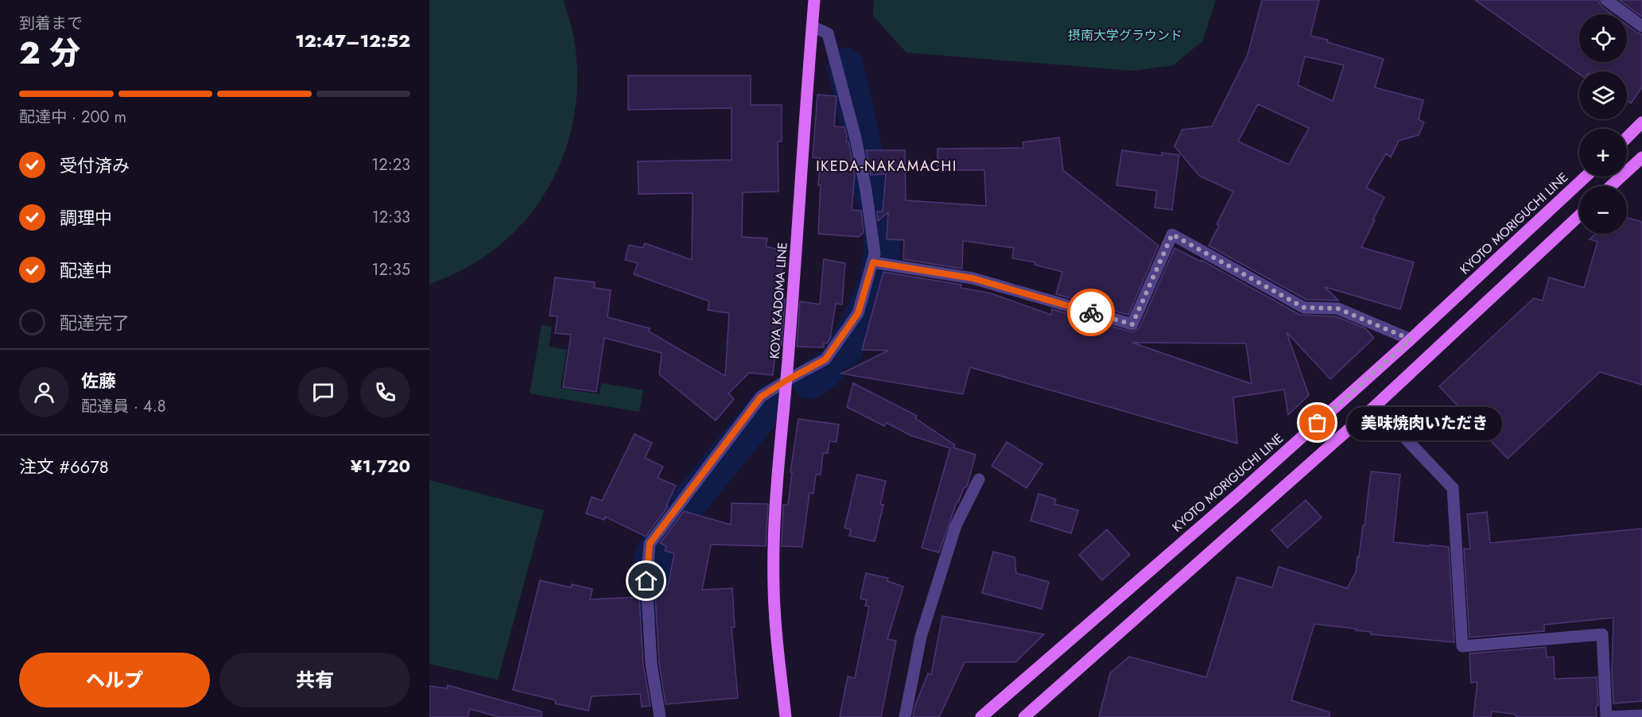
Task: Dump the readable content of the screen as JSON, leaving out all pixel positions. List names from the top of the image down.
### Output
{
  "streets": {
    "main road": ["KYOTO MORIGUCHI LINE", "KOYA KADOMA LINE"]
  },
  "districts": ["IKEDA-NAKAMACHI"],
  "parks": ["摂南大学グラウンド"],
  "places": ["美味焼肉いただき"],
  "page": {
    "heading": ["2 分", "到着まで", "12:47–12:52"],
    "panel": [
      "佐藤",
      "配達員 · 4.8",
      "注文 #6678",
      "¥1,720"
    ],
    "map_buttons": ["+", "−"],
    "bar": "配達中 · 200 m",
    "list": [
      ["受付済み", "12:23"],
      ["調理中", "12:33"],
      ["配達中", "12:35"],
      "配達完了"
    ],
    "bubble": "美味焼肉いただき",
    "buttons": ["ヘルプ", "共有"]
  }
}
